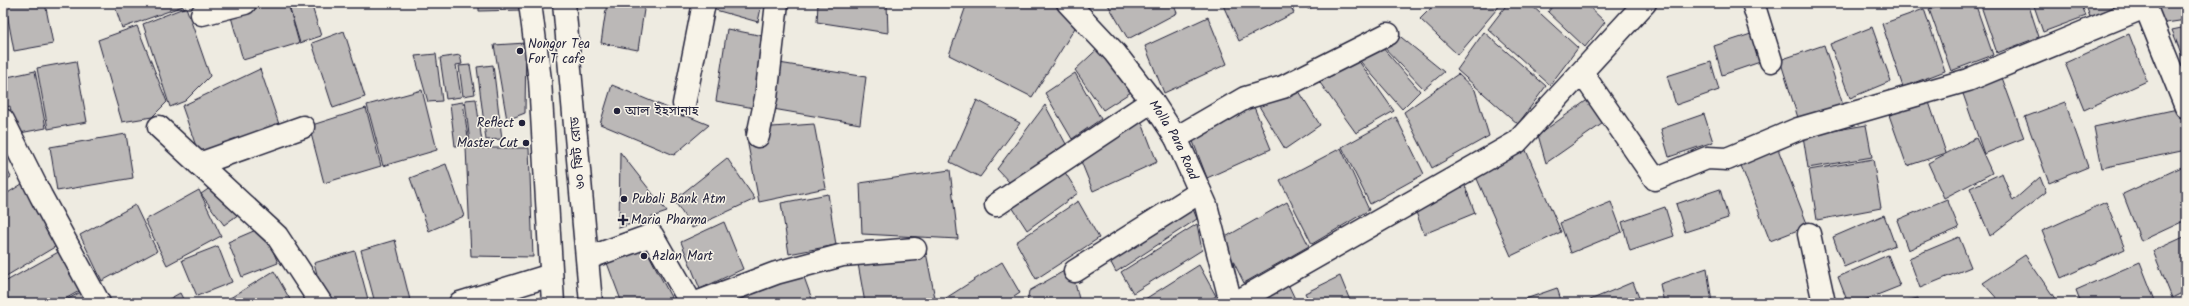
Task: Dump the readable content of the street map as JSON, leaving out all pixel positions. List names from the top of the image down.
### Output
{
  "streets": {
    "street": ["Molla Para Road", "৬০ ফিট রোড"]
  },
  "places": {
    "other": [
      "Nongor Tea For T cafe",
      "আল ইহসানাহ",
      "Reflect",
      "Master Cut",
      "Pubali Bank Atm",
      "Azlan Mart"
    ],
    "health": ["Maria Pharma"]
  }
}
